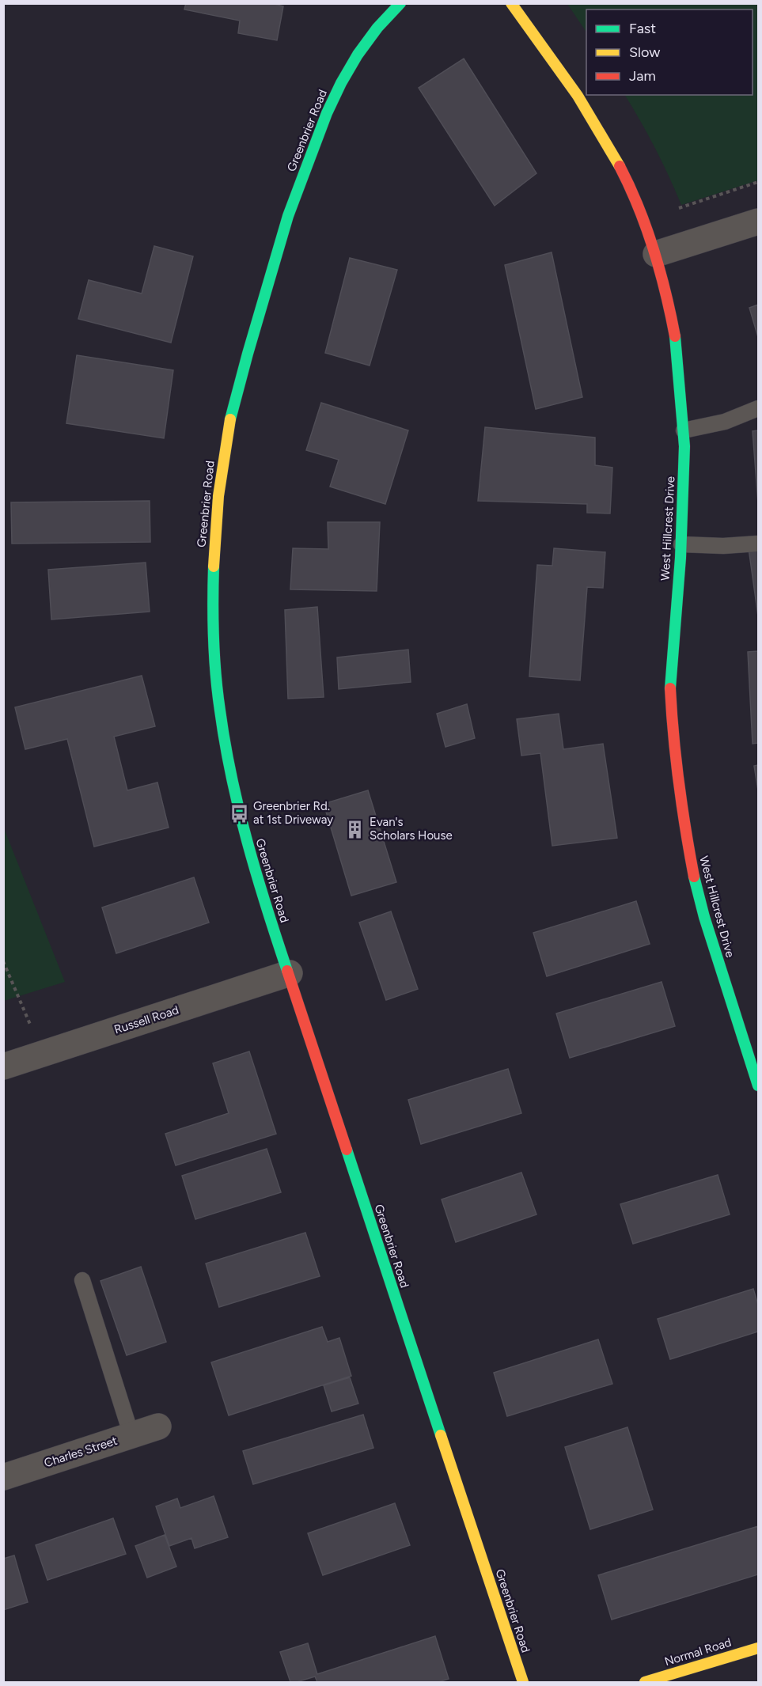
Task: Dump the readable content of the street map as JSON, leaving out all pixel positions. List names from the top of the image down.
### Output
{
  "streets": {
    "street": [
      "Greenbrier Road",
      "West Hillcrest Drive",
      "Russell Road",
      "Charles Street",
      "Normal Road"
    ]
  },
  "crossings": [
    ["Greenbrier Road", "Russell Road"]
  ],
  "places": {
    "bus stop": ["Greenbrier Rd. at 1st Driveway"],
    "building": ["Evan's Scholars House"]
  },
  "legend": ["Fast", "Slow", "Jam"]
}
